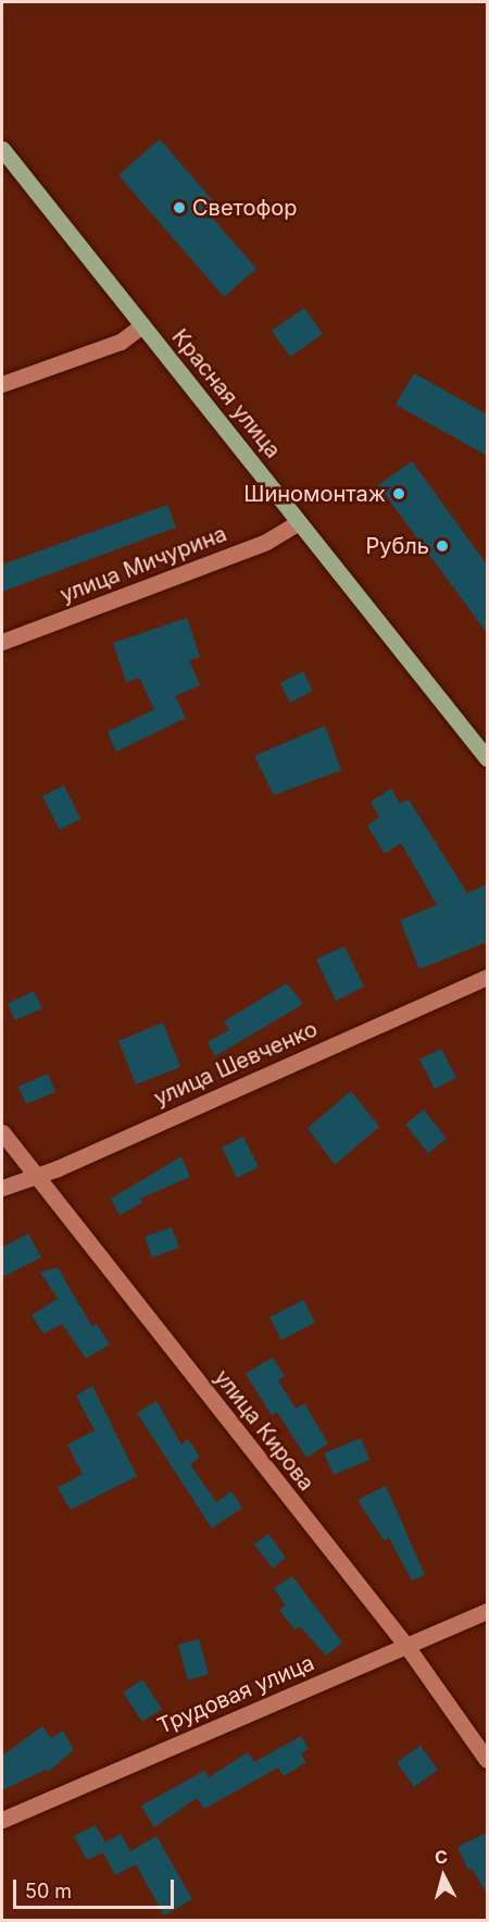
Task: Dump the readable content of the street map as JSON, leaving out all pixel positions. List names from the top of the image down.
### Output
{
  "streets": {
    "main road": ["Красная улица"],
    "street": [
      "улица Мичурина",
      "улица Шевченко",
      "улица Кирова",
      "Трудовая улица"
    ]
  },
  "crossings": [
    ["Красная улица", "улица Мичурина"],
    ["улица Шевченко", "улица Кирова"],
    ["улица Кирова", "Трудовая улица"]
  ],
  "places": ["Светофор", "Шиномонтаж", "Рубль"],
  "scale_bar": "50 m",
  "north": "top"
}
